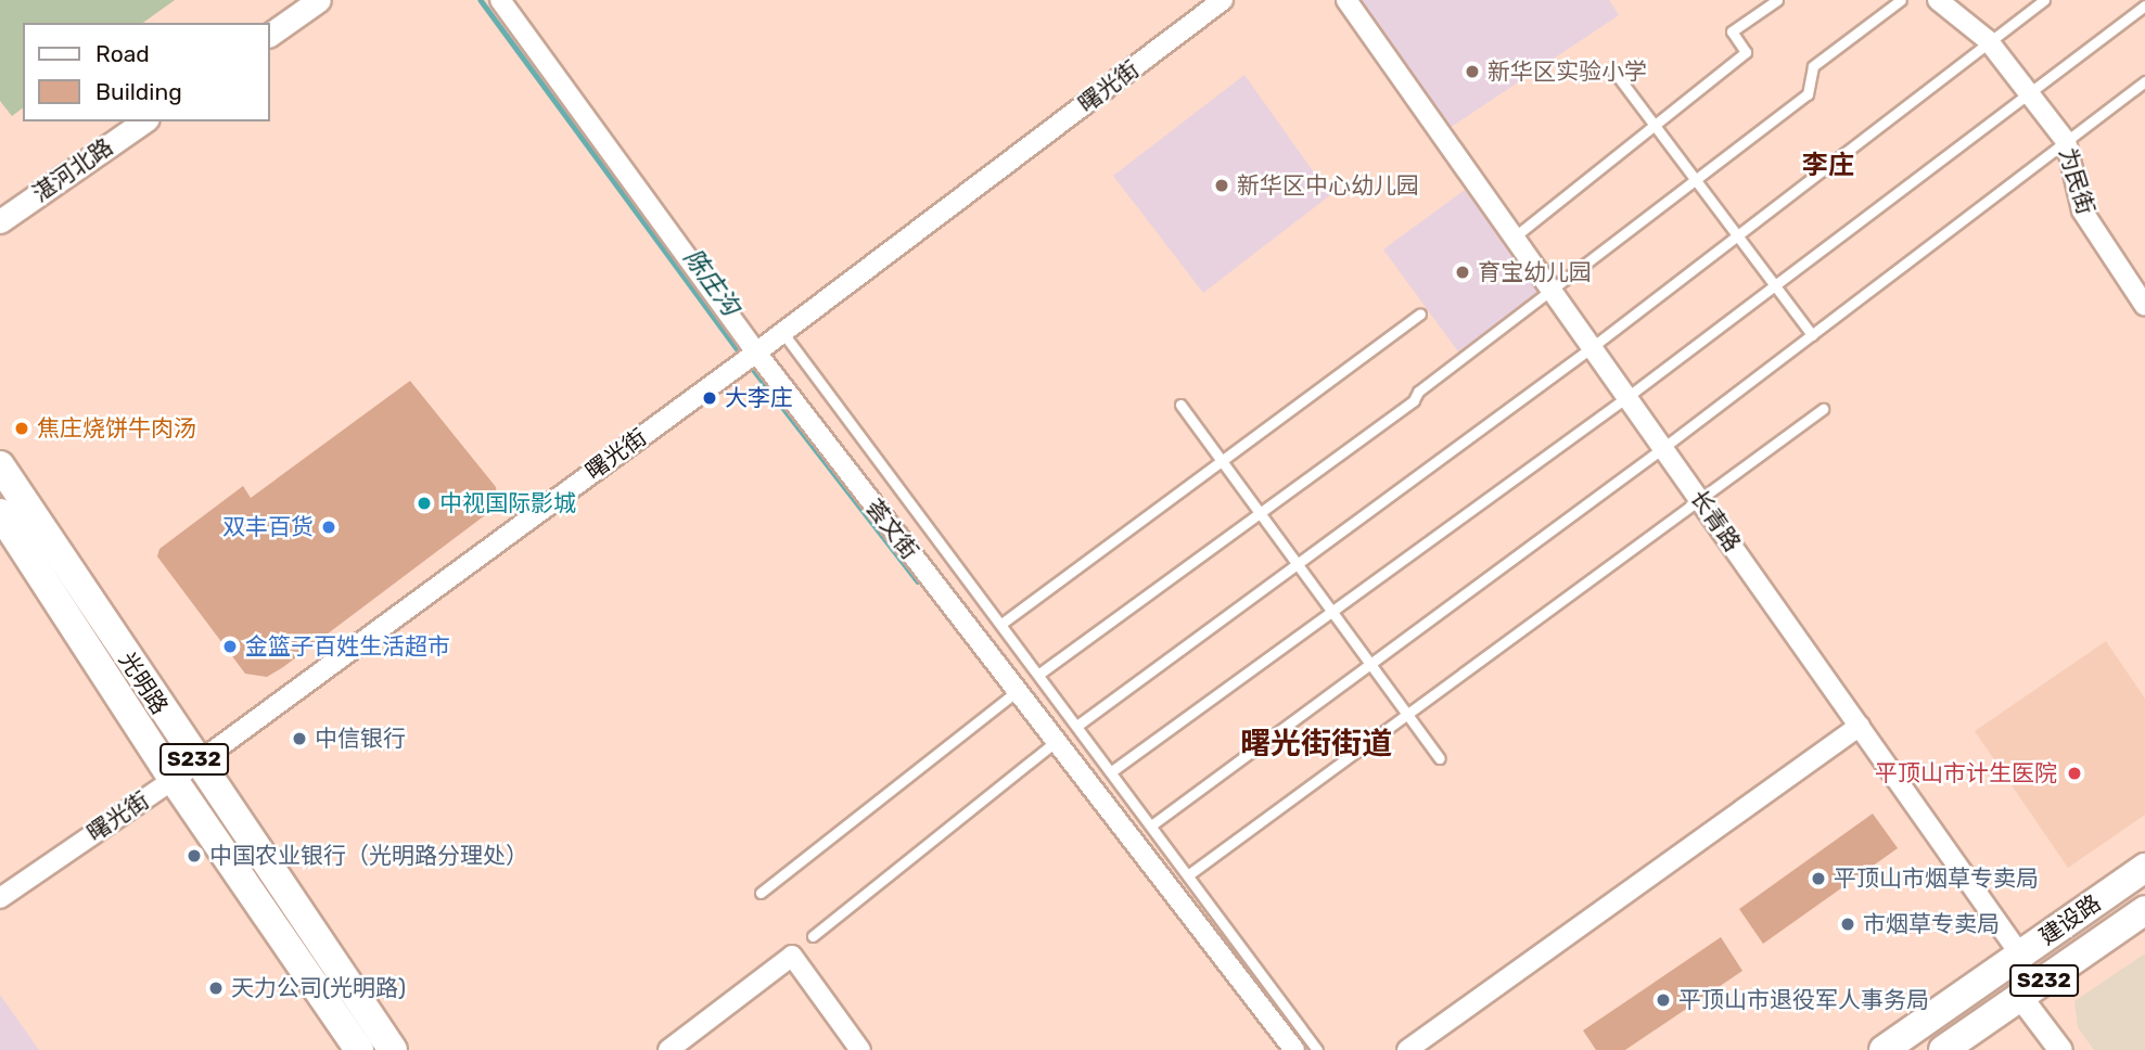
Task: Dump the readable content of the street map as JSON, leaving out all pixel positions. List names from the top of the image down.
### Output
{
  "streets": {
    "main road": ["光明路", "S232", "建设路"],
    "street": [
      "曙光街",
      "湛河北路",
      "为民街",
      "长青路",
      "荟文街"
    ]
  },
  "crossings": [
    ["曙光街", "荟文街"],
    ["曙光街", "光明路"],
    ["长青路", "建设路"]
  ],
  "districts": ["李庄", "曙光街街道"],
  "water": ["陈庄沟"],
  "places": [
    "新华区实验小学",
    "新华区中心幼儿园",
    "育宝幼儿园",
    "大李庄",
    "焦庄烧饼牛肉汤",
    "中视国际影城",
    "双丰百货",
    "金篮子百姓生活超市",
    "中信银行",
    "平顶山市计生医院",
    "中国农业银行（光明路分理处）",
    "平顶山市烟草专卖局",
    "市烟草专卖局",
    "天力公司(光明路)",
    "平顶山市退役军人事务局"
  ],
  "legend": ["Road", "Building"]
}
